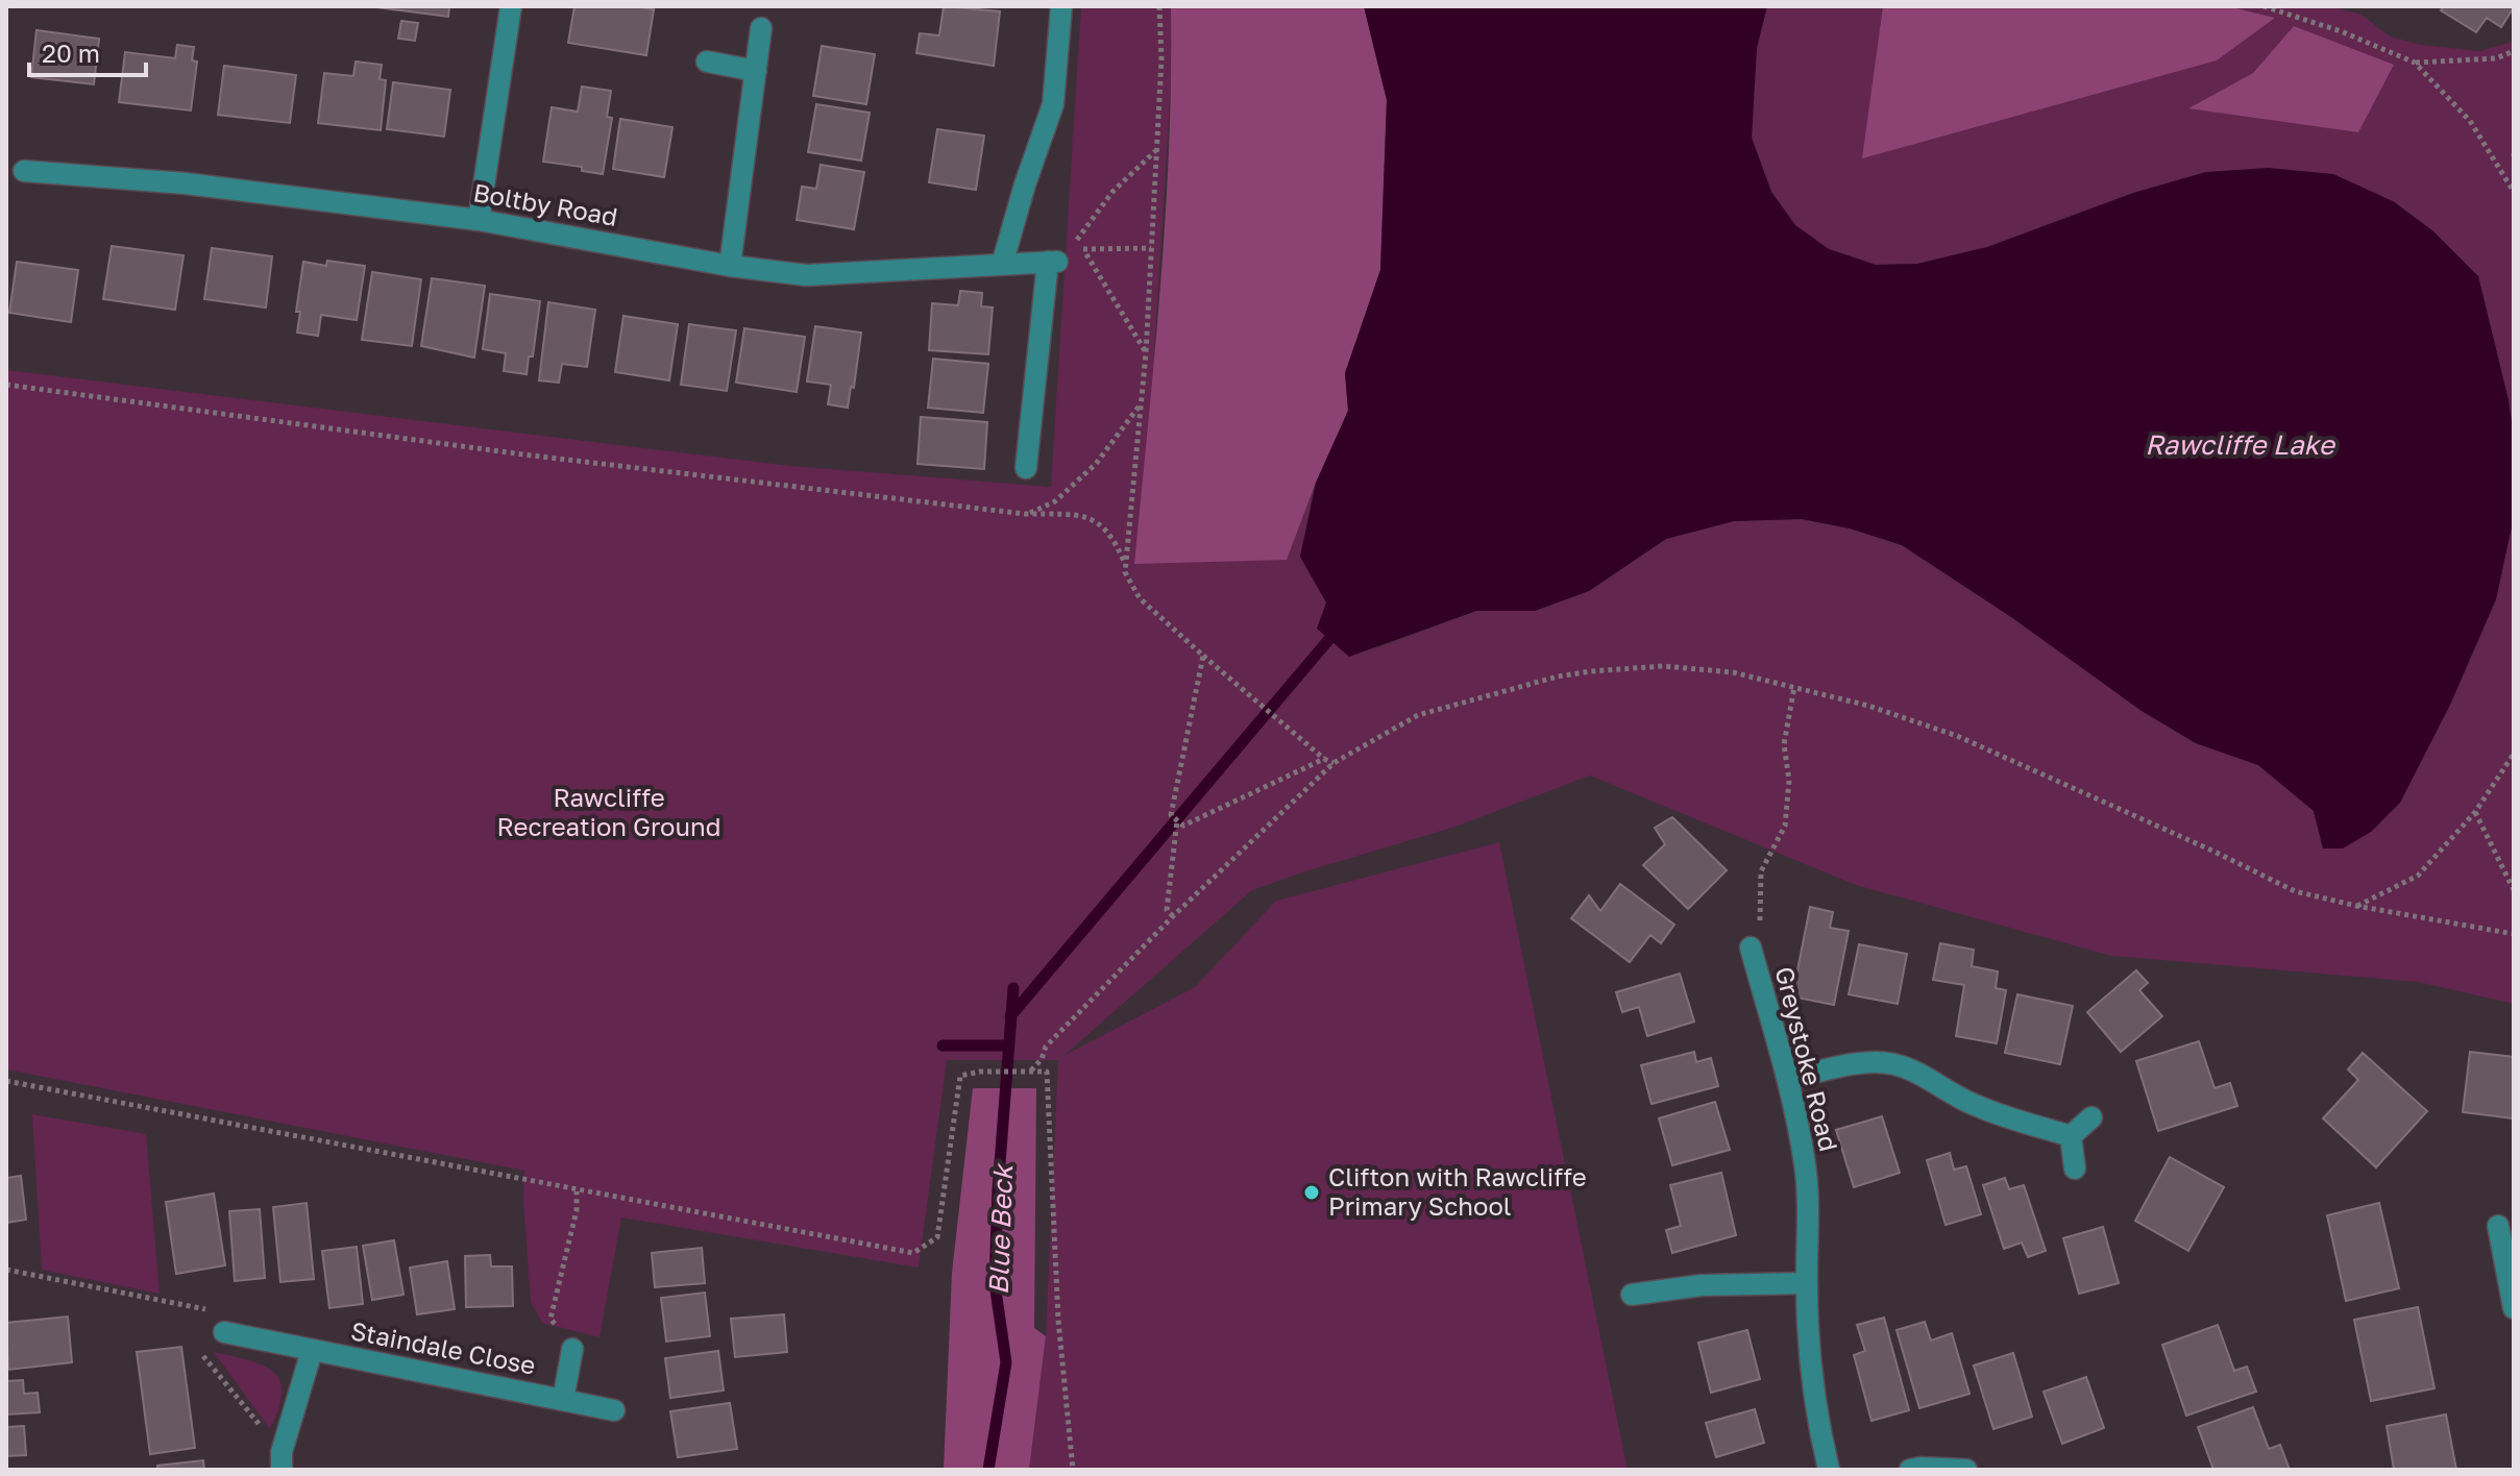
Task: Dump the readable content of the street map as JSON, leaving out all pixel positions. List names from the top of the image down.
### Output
{
  "streets": {
    "street": ["Boltby Road", "Greystoke Road", "Staindale Close"]
  },
  "water": ["Rawcliffe Lake", "Blue Beck"],
  "parks": ["Rawcliffe Recreation Ground"],
  "places": ["Clifton with Rawcliffe Primary School"],
  "scale_bar": "20 m"
}
